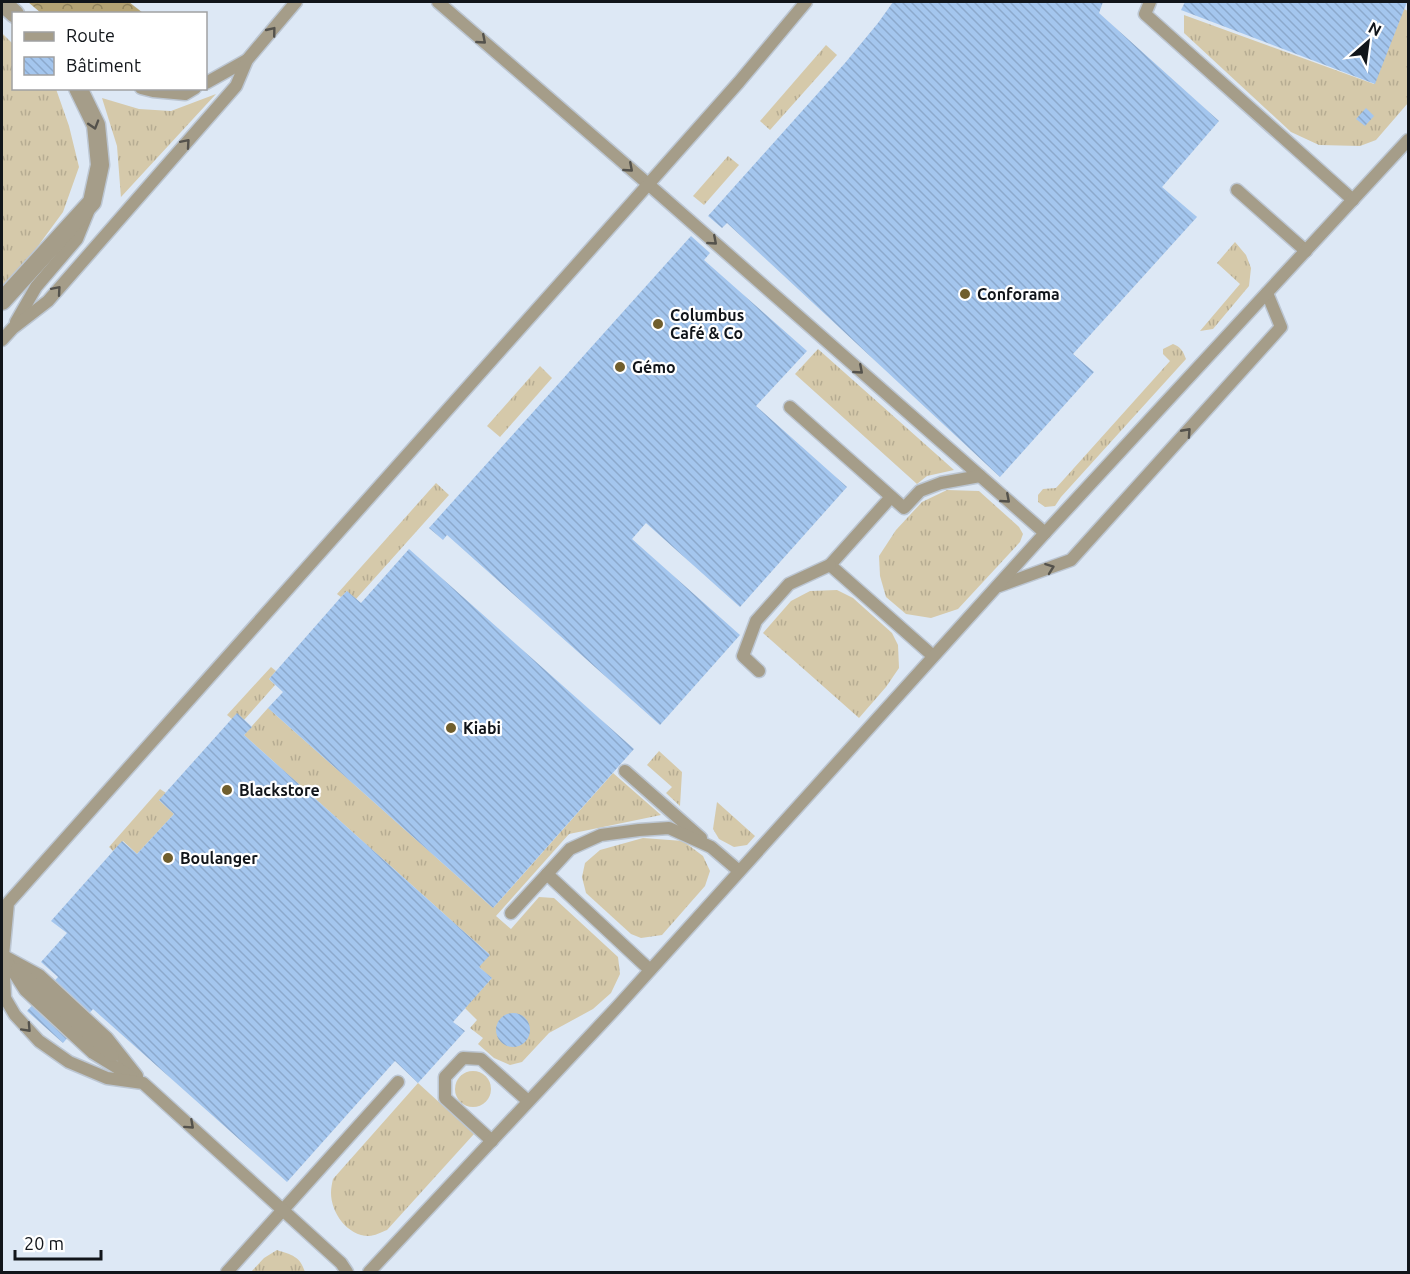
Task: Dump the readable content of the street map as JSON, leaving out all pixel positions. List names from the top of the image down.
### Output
{
  "places": [
    "Conforama",
    "Columbus Café & Co",
    "Gémo",
    "Kiabi",
    "Blackstore",
    "Boulanger"
  ],
  "legend": ["Route", "Bâtiment"],
  "scale_bar": "20 m",
  "north": "top right"
}
